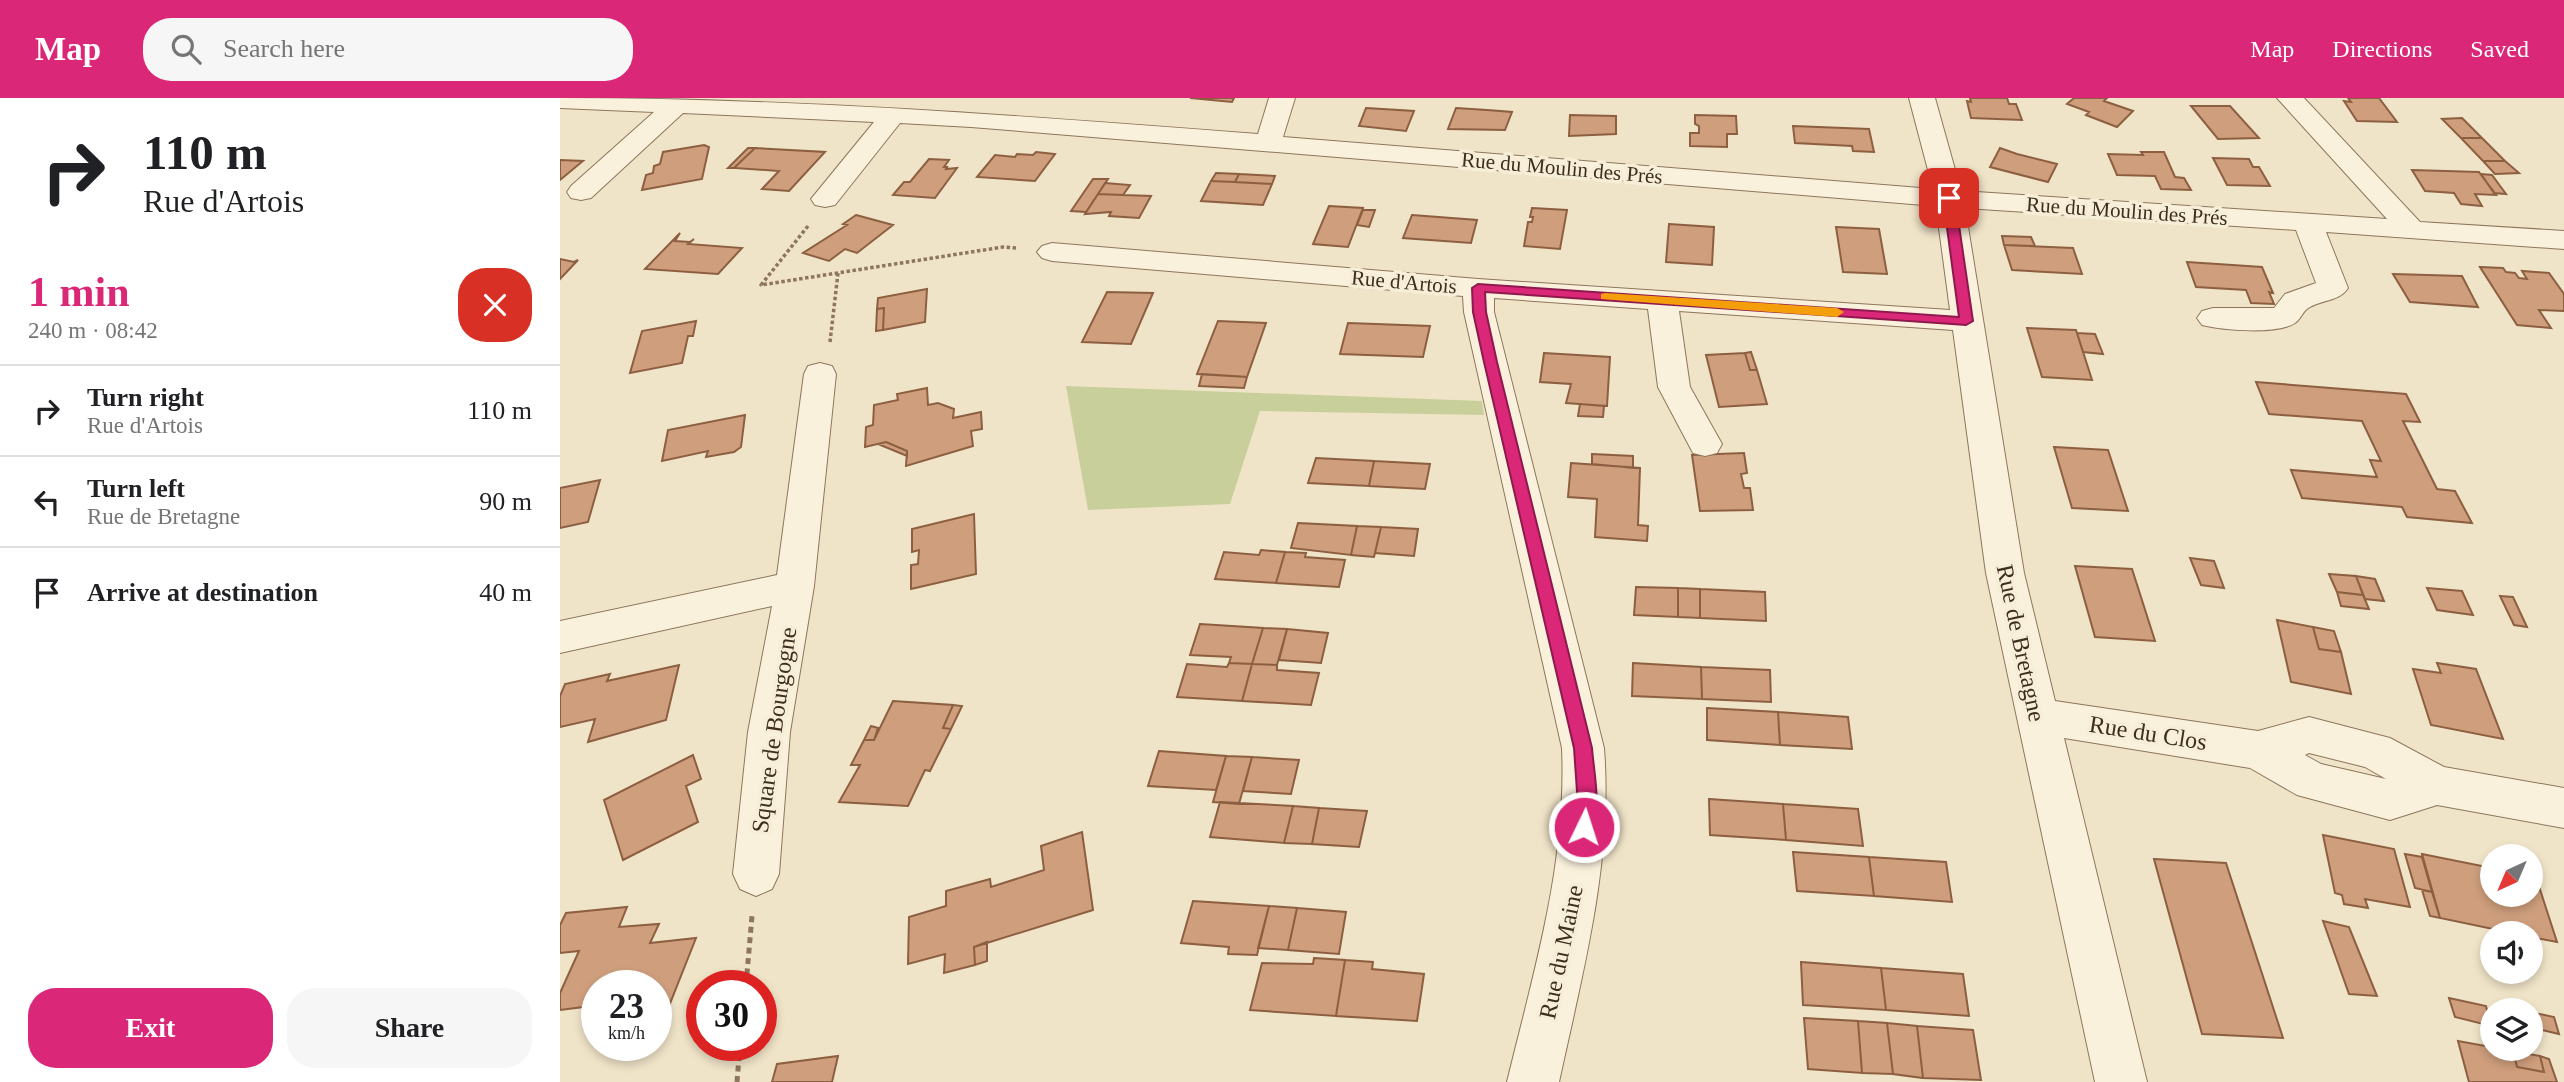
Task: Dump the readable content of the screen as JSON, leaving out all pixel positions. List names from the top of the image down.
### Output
{
  "streets": {
    "street": [
      "Rue du Moulin des Prés",
      "Rue d'Artois",
      "Rue de Bretagne",
      "Square de Bourgogne",
      "Rue du Clos",
      "Rue du Maine"
    ]
  },
  "crossings": [
    ["Rue du Moulin des Prés", "Rue de Bretagne"],
    ["Rue d'Artois", "Rue de Bretagne"],
    ["Rue d'Artois", "Rue du Maine"],
    ["Rue de Bretagne", "Rue du Clos"]
  ],
  "north": "bottom left",
  "page": {
    "header": "Map",
    "search": "Search here",
    "nav": ["Map", "Directions", "Saved"],
    "turn": ["110 m", "Rue d'Artois"],
    "heading": ["1 min", "240 m · 08:42"],
    "list": [
      {
        "name": "Turn right",
        "note": "Rue d'Artois",
        "value": "110 m"
      },
      {
        "name": "Turn left",
        "note": "Rue de Bretagne",
        "value": "90 m"
      },
      {
        "name": "Arrive at destination",
        "value": "40 m"
      }
    ],
    "speed": "23 km/h",
    "limit": "30",
    "buttons": ["Exit", "Share"]
  }
}
